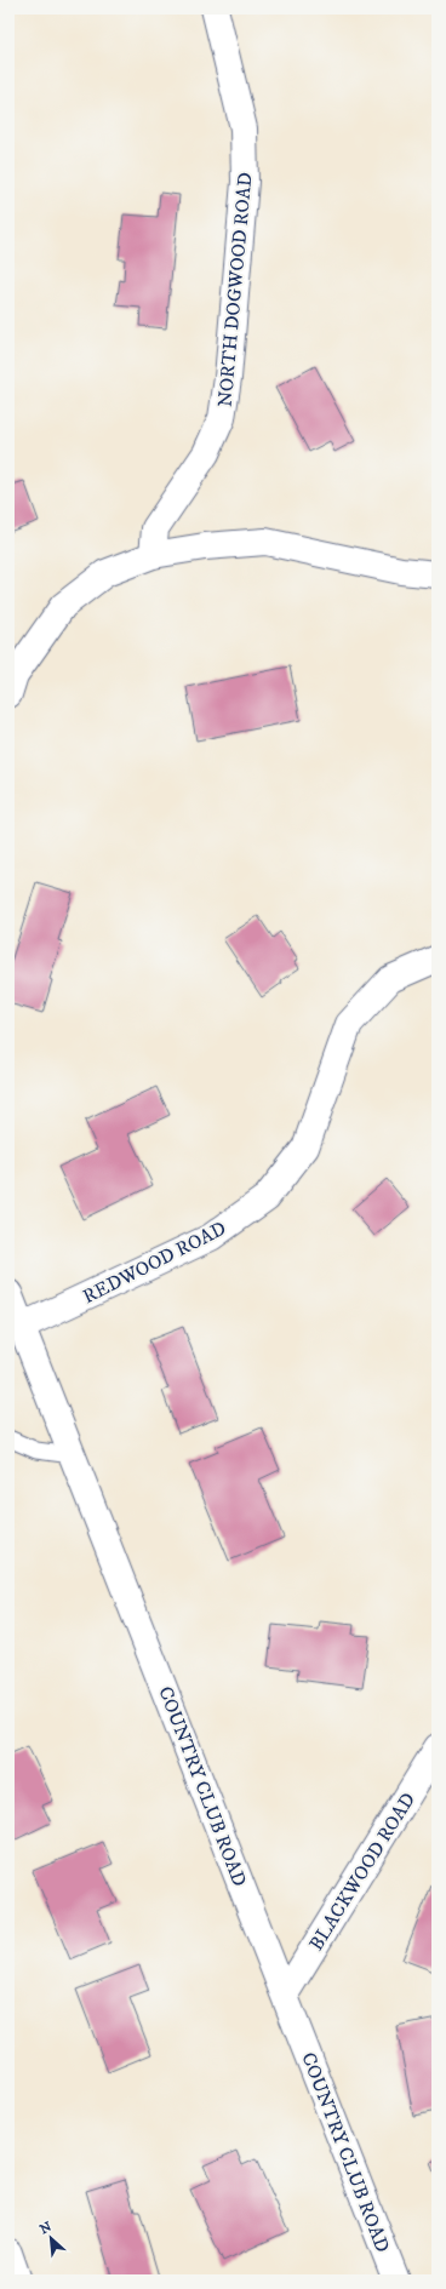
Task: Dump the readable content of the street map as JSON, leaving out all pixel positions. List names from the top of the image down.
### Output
{
  "streets": {
    "street": [
      "NORTH DOGWOOD ROAD",
      "REDWOOD ROAD",
      "COUNTRY CLUB ROAD",
      "BLACKWOOD ROAD"
    ]
  },
  "crossings": [
    ["REDWOOD ROAD", "COUNTRY CLUB ROAD"],
    ["COUNTRY CLUB ROAD", "BLACKWOOD ROAD"]
  ],
  "north": "top left"
}
